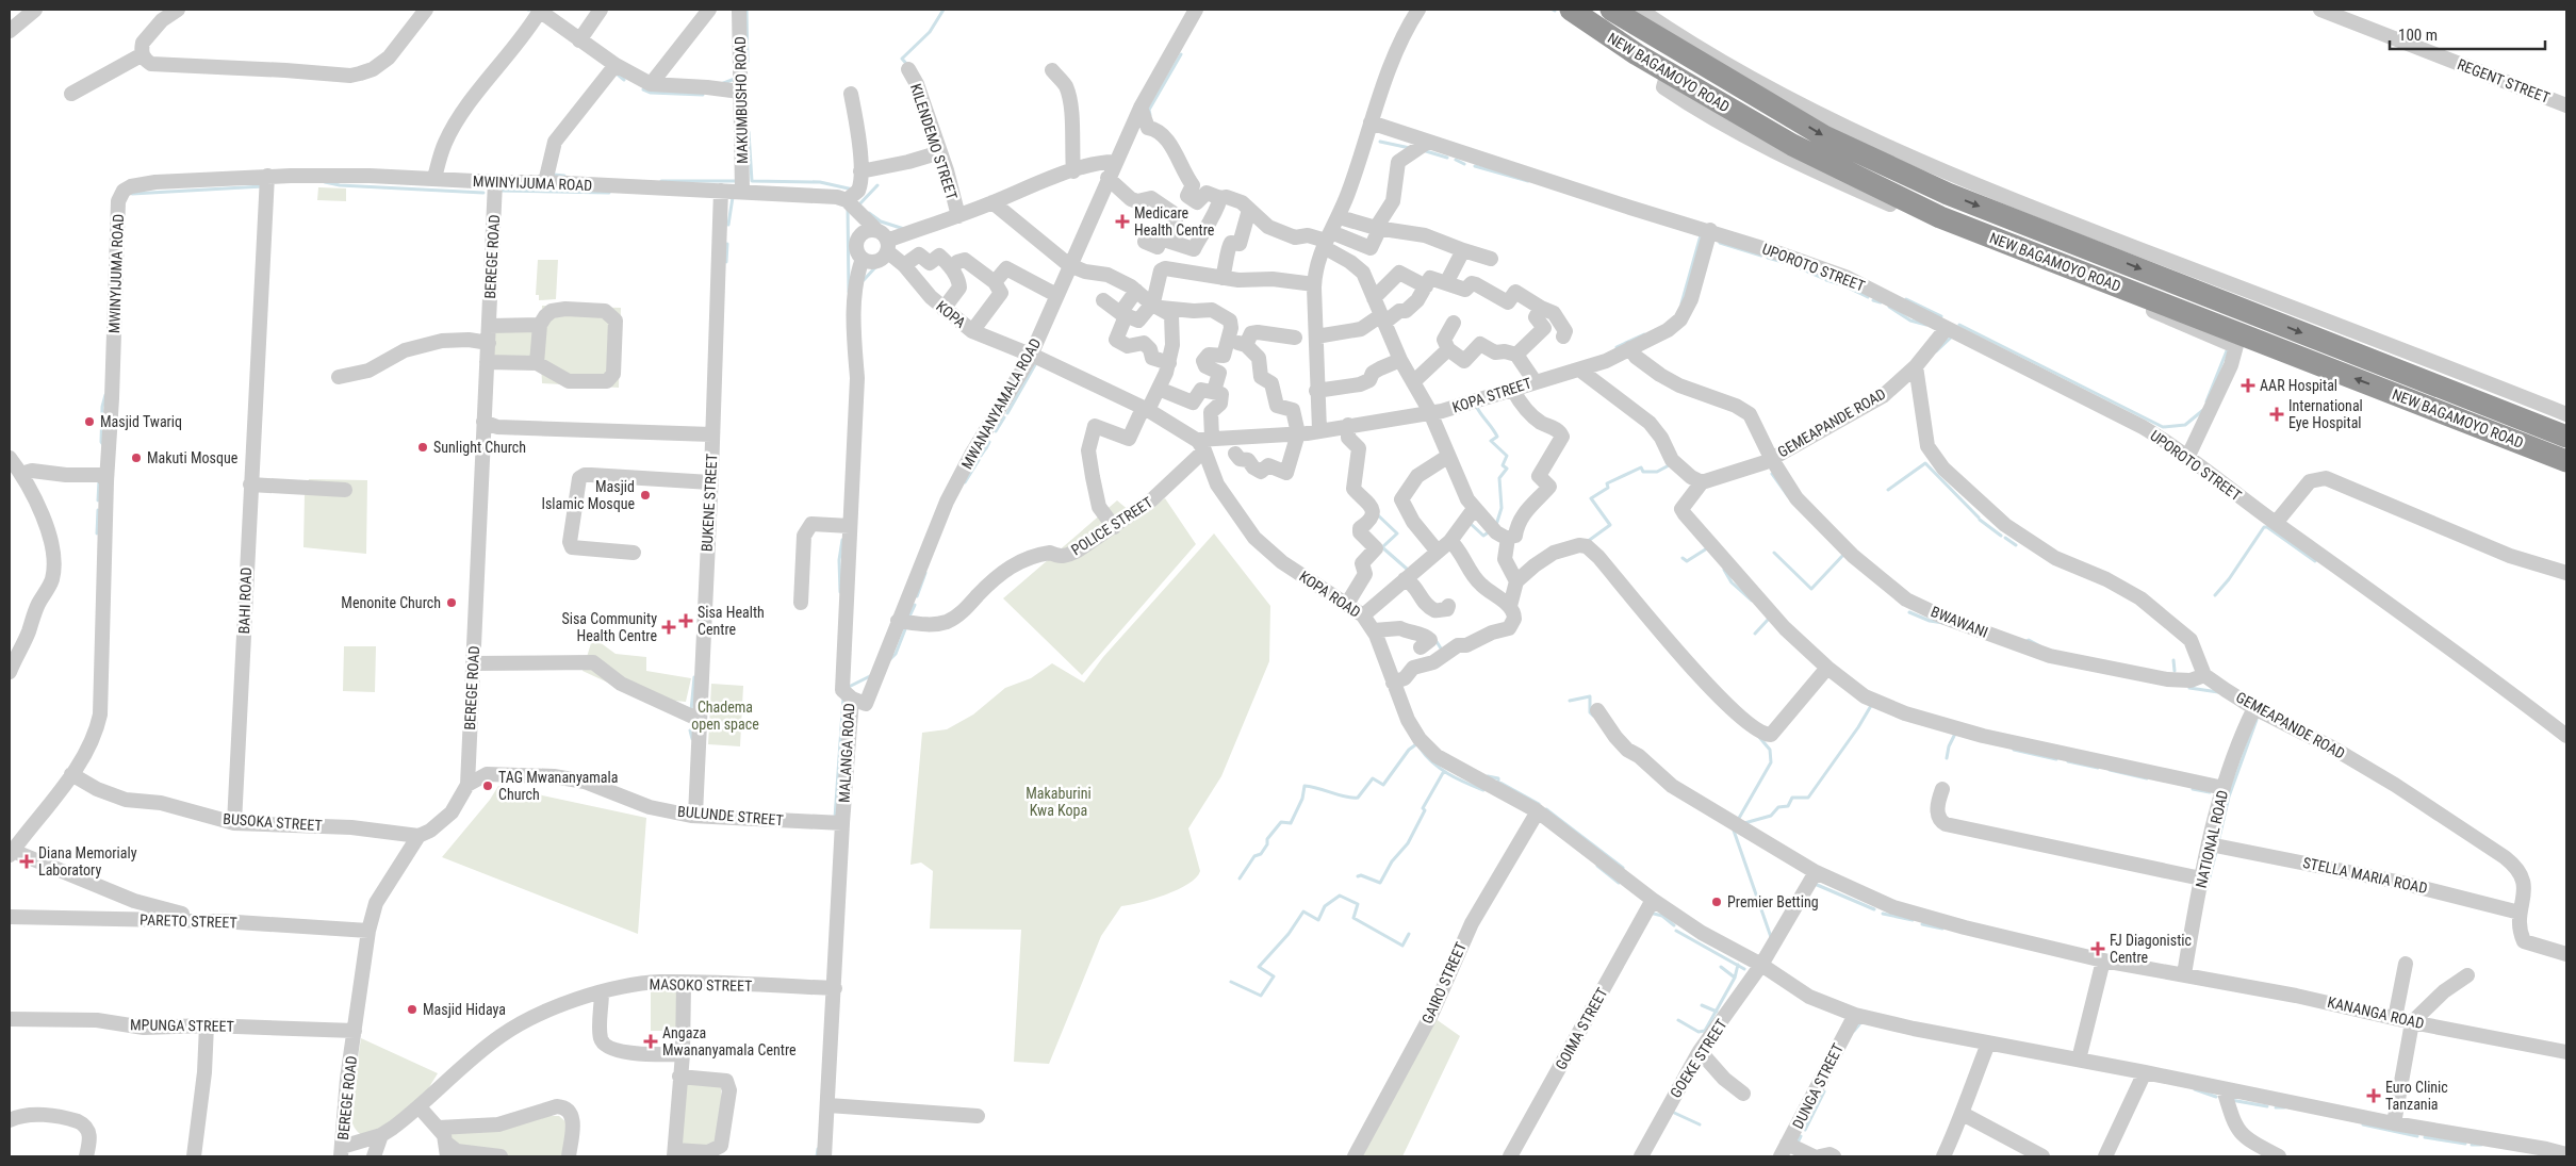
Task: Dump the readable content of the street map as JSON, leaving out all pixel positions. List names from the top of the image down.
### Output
{
  "streets": {
    "highway": ["NEW BAGAMOYO ROAD"],
    "street": [
      "REGENT STREET",
      "MAKUMBUSHO ROAD",
      "KILENDEMO STREET",
      "MWINYIJUMA ROAD",
      "BEREGE ROAD",
      "UPOROTO STREET",
      "KOPA",
      "KOPA STREET",
      "MWANANYAMALA ROAD",
      "GEMEAPANDE ROAD",
      "BUKENE STREET",
      "POLICE STREET",
      "KOPA ROAD",
      "BAHI ROAD",
      "BWAWANI",
      "MALANGA ROAD",
      "BULUNDE STREET",
      "BUSOKA STREET",
      "NATIONAL ROAD",
      "STELLA MARIA ROAD",
      "PARETO STREET",
      "GAIRO STREET",
      "MASOKO STREET",
      "KANANGA ROAD",
      "MPUNGA STREET",
      "GOIMA STREET",
      "GOEKE STREET",
      "DUNGA STREET"
    ]
  },
  "crossings": [
    ["MAKUMBUSHO ROAD", "MWINYIJUMA ROAD"],
    ["MWINYIJUMA ROAD", "BEREGE ROAD"],
    ["MWINYIJUMA ROAD", "KOPA"],
    ["MWINYIJUMA ROAD", "BUKENE STREET"],
    ["MWINYIJUMA ROAD", "BAHI ROAD"],
    ["MWINYIJUMA ROAD", "BUSOKA STREET"],
    ["BEREGE ROAD", "BULUNDE STREET"],
    ["BEREGE ROAD", "BUSOKA STREET"],
    ["BEREGE ROAD", "PARETO STREET"],
    ["BEREGE ROAD", "MASOKO STREET"],
    ["BEREGE ROAD", "MPUNGA STREET"],
    ["UPOROTO STREET", "KOPA STREET"],
    ["UPOROTO STREET", "GEMEAPANDE ROAD"],
    ["KOPA", "MWANANYAMALA ROAD"],
    ["KOPA", "MALANGA ROAD"],
    ["KOPA STREET", "POLICE STREET"],
    ["KOPA STREET", "KOPA ROAD"],
    ["KOPA STREET", "BWAWANI"],
    ["MWANANYAMALA ROAD", "POLICE STREET"],
    ["MWANANYAMALA ROAD", "MALANGA ROAD"],
    ["GEMEAPANDE ROAD", "BWAWANI"],
    ["GEMEAPANDE ROAD", "NATIONAL ROAD"],
    ["GEMEAPANDE ROAD", "STELLA MARIA ROAD"],
    ["BUKENE STREET", "BULUNDE STREET"],
    ["POLICE STREET", "KOPA ROAD"],
    ["KOPA ROAD", "GAIRO STREET"],
    ["KOPA ROAD", "GOIMA STREET"],
    ["KOPA ROAD", "GOEKE STREET"],
    ["KOPA ROAD", "DUNGA STREET"],
    ["BAHI ROAD", "BUSOKA STREET"],
    ["MALANGA ROAD", "BULUNDE STREET"],
    ["MALANGA ROAD", "MASOKO STREET"],
    ["NATIONAL ROAD", "STELLA MARIA ROAD"],
    ["NATIONAL ROAD", "KANANGA ROAD"],
    ["KANANGA ROAD", "GOEKE STREET"]
  ],
  "parks": ["Chadema open space", "Makaburini Kwa Kopa"],
  "places": {
    "health": [
      "Medicare Health Centre",
      "AAR Hospital",
      "International Eye Hospital",
      "Sisa Health Centre",
      "Sisa Community Health Centre",
      "Diana Memorialy Laboratory",
      "FJ Diagonistic Centre",
      "Angaza Mwananyamala Centre",
      "Euro Clinic Tanzania"
    ],
    "other": [
      "Masjid Twariq",
      "Sunlight Church",
      "Makuti Mosque",
      "Masjid Islamic Mosque",
      "Menonite Church",
      "TAG Mwananyamala Church",
      "Premier Betting",
      "Masjid Hidaya"
    ]
  },
  "scale_bar": "100 m"
}
